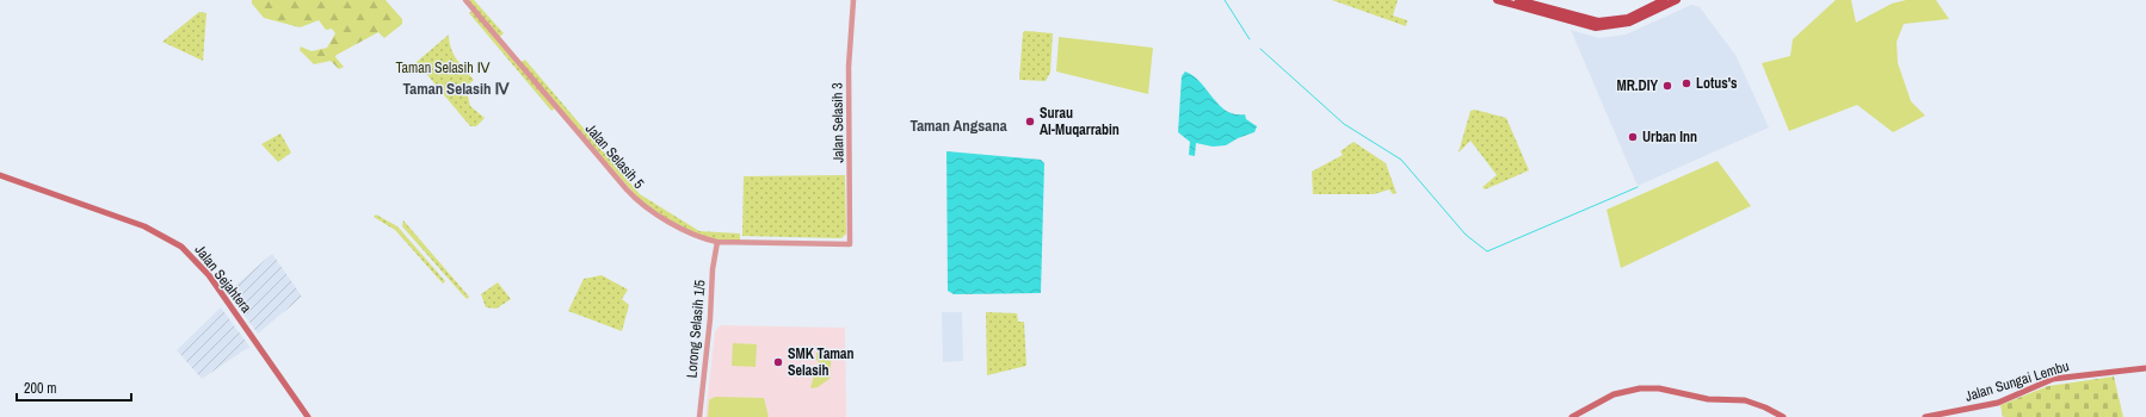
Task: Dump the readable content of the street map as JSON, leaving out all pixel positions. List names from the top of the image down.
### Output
{
  "streets": {
    "main road": ["Jalan Sejahtera", "Jalan Sungai Lembu"],
    "street": ["Jalan Selasih 3", "Jalan Selasih 5", "Lorong Selasih 1/5"]
  },
  "crossings": [
    ["Jalan Selasih 3", "Jalan Selasih 5"],
    ["Jalan Selasih 5", "Lorong Selasih 1/5"]
  ],
  "districts": ["Taman Selasih Ⅳ", "Taman Angsana"],
  "parks": ["Taman Selasih Ⅳ"],
  "places": [
    "Lotus's",
    "MR.DIY",
    "Surau Al-Muqarrabin",
    "Urban Inn",
    "SMK Taman Selasih"
  ],
  "scale_bar": "200 m"
}
